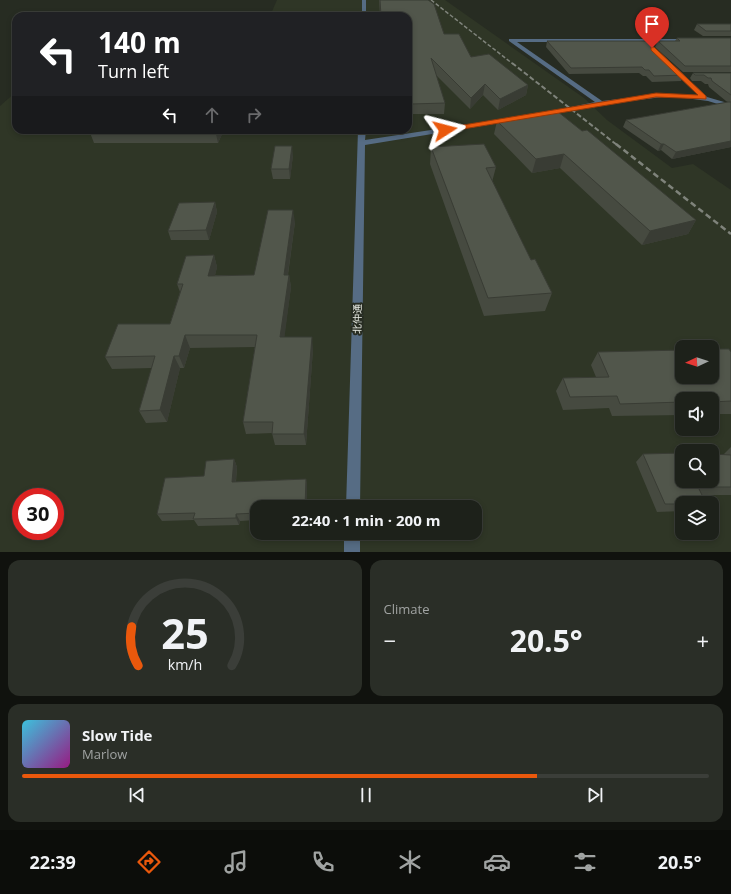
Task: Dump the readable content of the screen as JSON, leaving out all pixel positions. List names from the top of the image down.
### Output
{
  "streets": {
    "street": ["北仲通"]
  },
  "north": "left",
  "page": {
    "turn": ["140 m", "Turn left"],
    "limit": "30",
    "trip": "22:40 · 1 min · 200 m",
    "tile": "Climate",
    "heat": ["−", "20.5°", "+"],
    "song": ["Slow Tide", "Marlow"],
    "tabs": ["22:39", "20.5°"],
    "gauge": ["25", "km/h"]
  }
}
